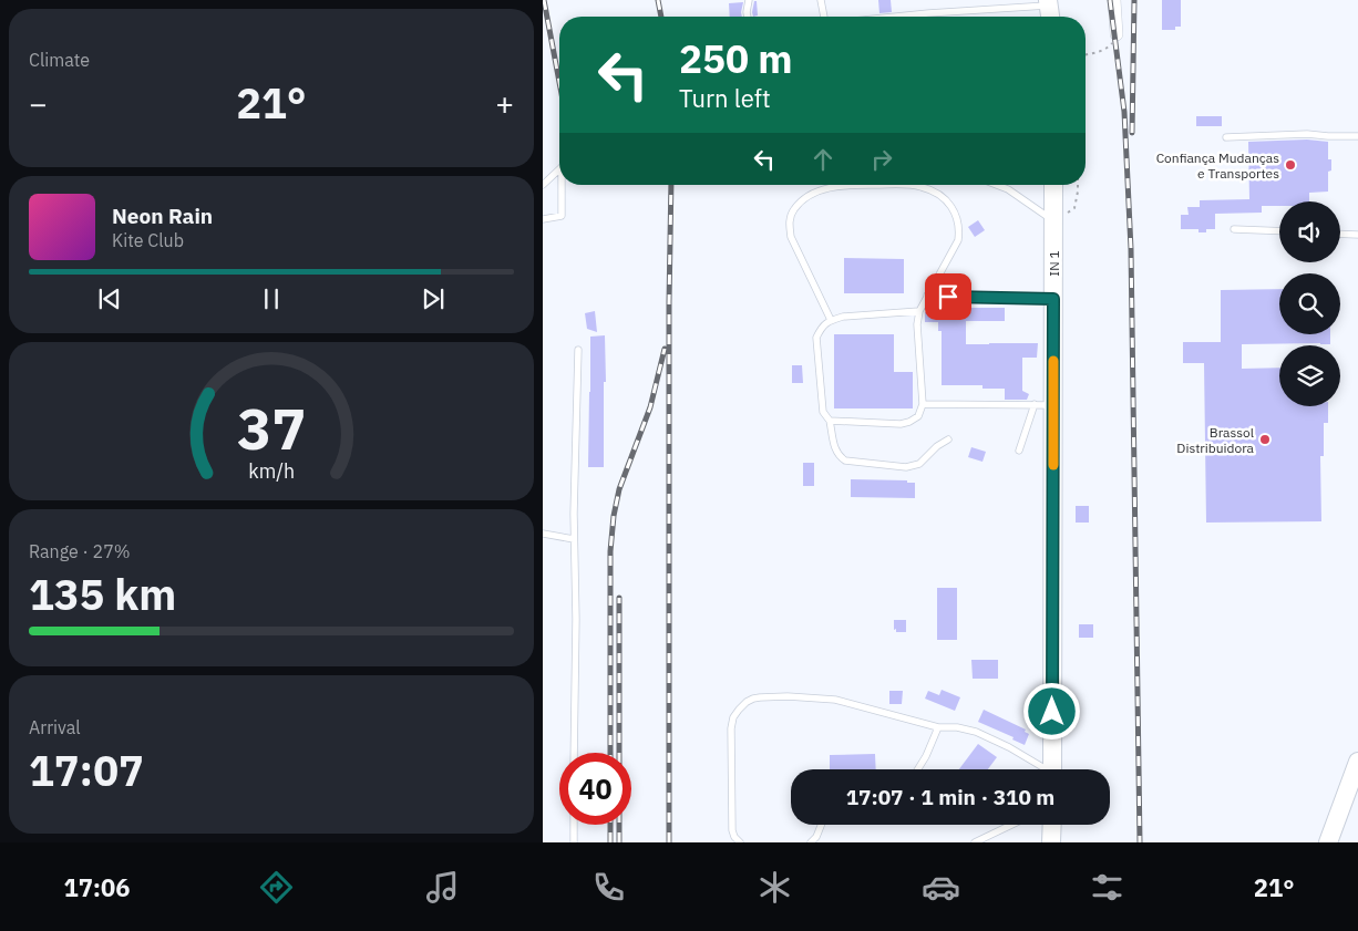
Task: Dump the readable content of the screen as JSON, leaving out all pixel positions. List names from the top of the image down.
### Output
{
  "streets": {
    "street": ["IN 1"]
  },
  "places": ["Confiança Mudanças e Transportes", "Brassol Distribuidora"],
  "page": {
    "tile": [
      "Climate",
      ["Range · 27%", "135 km"],
      ["Arrival", "17:07"]
    ],
    "turn": ["250 m", "Turn left"],
    "heat": ["−", "21°", "+"],
    "song": ["Neon Rain", "Kite Club"],
    "limit": "40",
    "trip": "17:07 · 1 min · 310 m",
    "tabs": ["17:06", "21°"],
    "gauge": ["37", "km/h"]
  }
}
